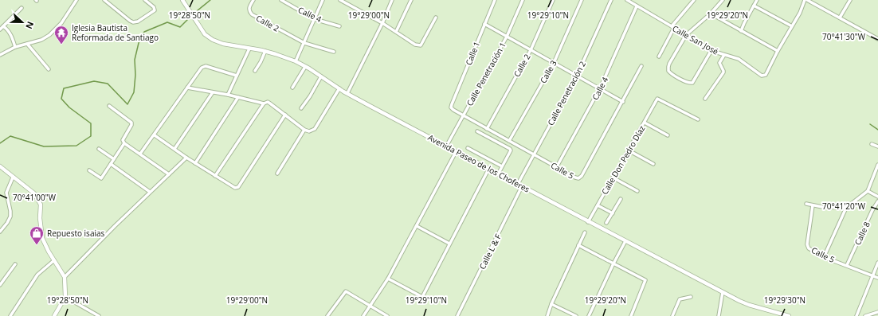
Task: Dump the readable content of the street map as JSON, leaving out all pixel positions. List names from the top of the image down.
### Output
{
  "streets": {
    "street": [
      "Calle 4",
      "Calle 2",
      "Calle San José",
      "Calle 1",
      "Calle 3",
      "Calle Penetración 1",
      "Calle Penetración 2",
      "Calle Don Pedro Díaz",
      "Avenida Paseo de los Choferes",
      "Calle 5",
      "Calle 8",
      "Calle L & F"
    ]
  },
  "crossings": [
    ["Calle 4", "Calle San José"],
    ["Calle 4", "Calle 5"],
    ["Calle 2", "Calle 5"],
    ["Calle 1", "Calle 5"],
    ["Calle 3", "Calle 5"],
    ["Calle Penetración 1", "Avenida Paseo de los Choferes"],
    ["Calle Penetración 1", "Calle 5"],
    ["Calle Penetración 2", "Avenida Paseo de los Choferes"],
    ["Calle Penetración 2", "Calle 5"],
    ["Calle Don Pedro Díaz", "Avenida Paseo de los Choferes"],
    ["Avenida Paseo de los Choferes", "Calle L & F"],
    ["Calle 5", "Calle 8"]
  ],
  "places": {
    "temple": ["Iglesia Bautista Reformada de Santiago"],
    "shop": ["Repuesto isaias"]
  },
  "north": "right",
  "coordinates": [
    "19°28'50\"N",
    "19°29'00\"N",
    "19°29'10\"N",
    "19°29'20\"N",
    "70°41'30\"W",
    "70°41'00\"W",
    "70°41'20\"W",
    "19°29'30\"N"
  ]
}
